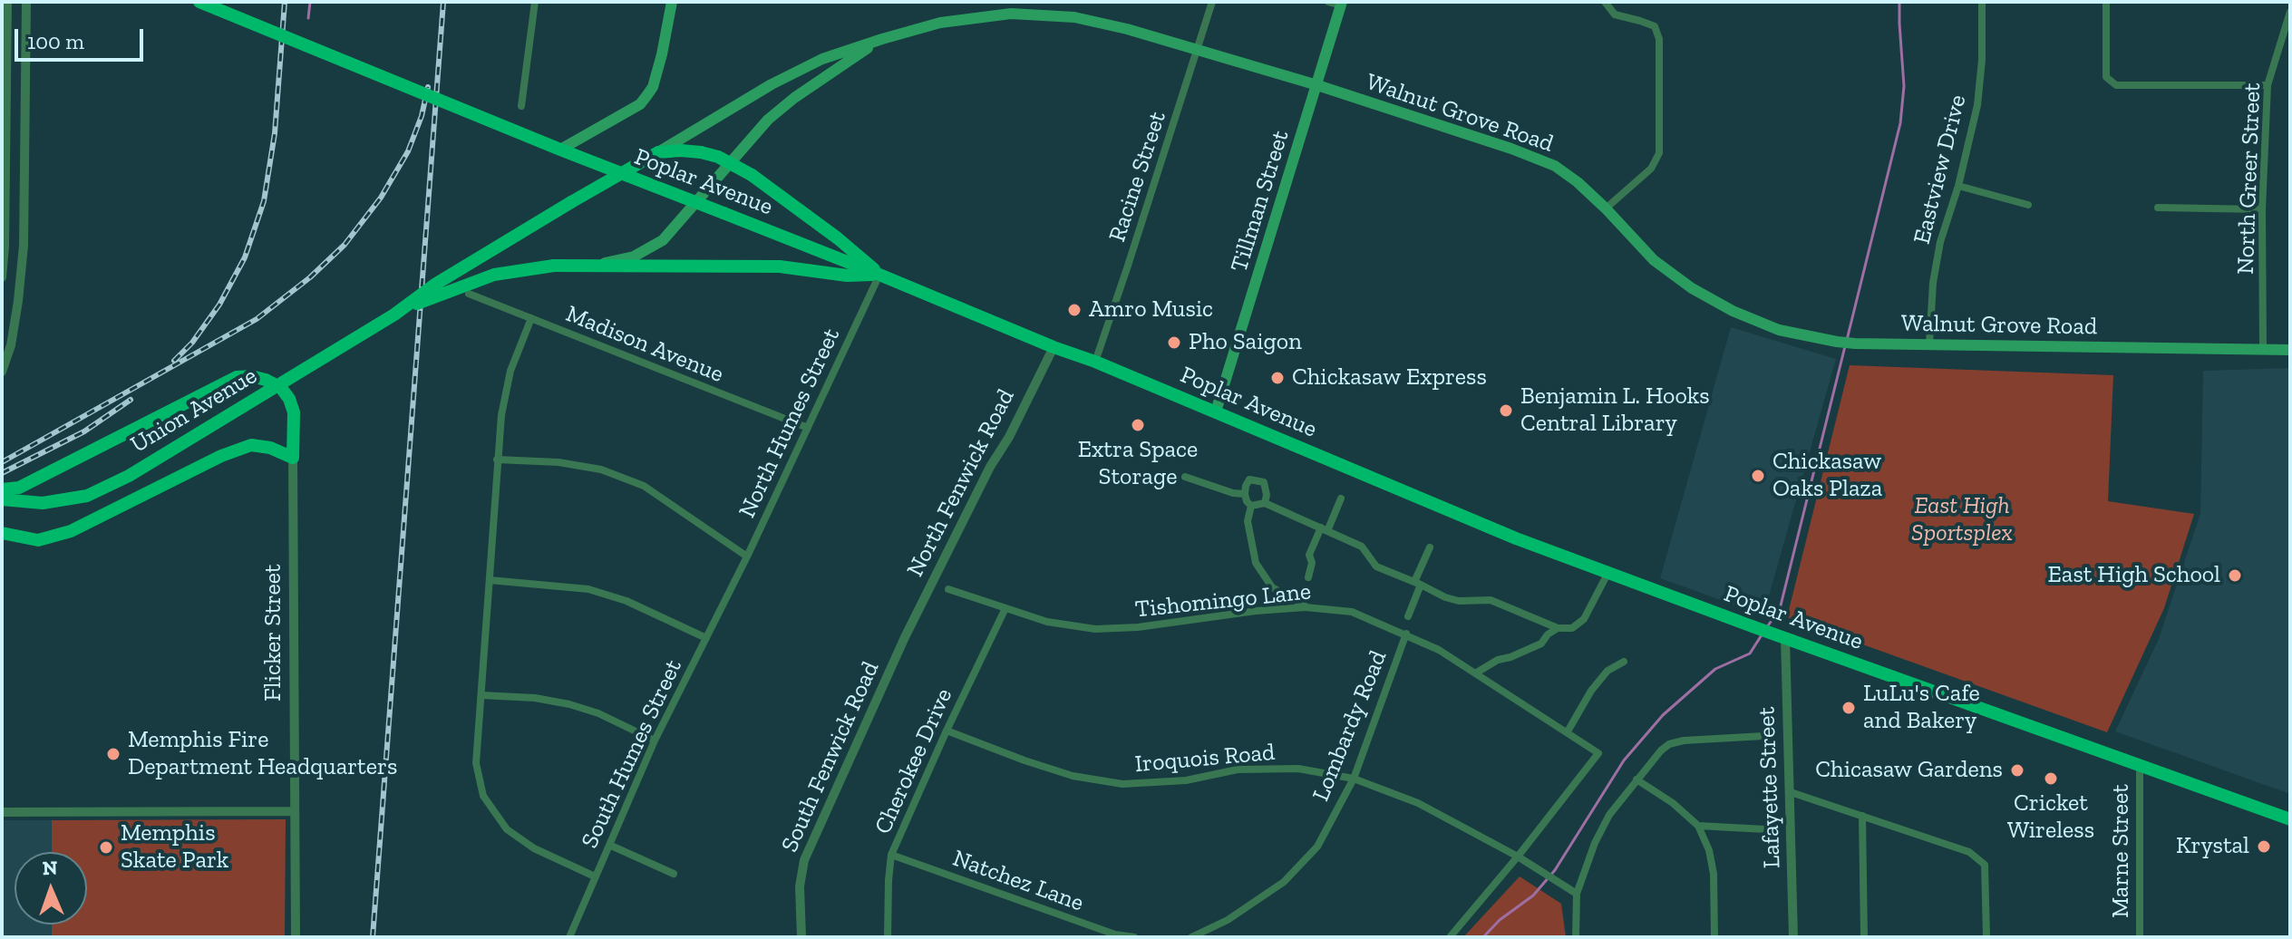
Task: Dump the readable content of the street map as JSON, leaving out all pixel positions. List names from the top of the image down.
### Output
{
  "streets": {
    "main road": [
      "Walnut Grove Road",
      "Poplar Avenue",
      "Tillman Street",
      "Union Avenue"
    ],
    "street": [
      "Eastview Drive",
      "Racine Street",
      "North Greer Street",
      "Madison Avenue",
      "North Humes Street",
      "North Fenwick Road",
      "Tishomingo Lane",
      "Flicker Street",
      "Lombardy Road",
      "South Humes Street",
      "South Fenwick Road",
      "Iroquois Road",
      "Cherokee Drive",
      "Lafayette Street",
      "Marne Street",
      "Natchez Lane"
    ]
  },
  "crossings": [
    ["Walnut Grove Road", "Eastview Drive"],
    ["Walnut Grove Road", "Racine Street"],
    ["Walnut Grove Road", "North Greer Street"],
    ["Walnut Grove Road", "Tillman Street"],
    ["Walnut Grove Road", "Union Avenue"],
    ["Racine Street", "Poplar Avenue"],
    ["Poplar Avenue", "Tillman Street"],
    ["Poplar Avenue", "Union Avenue"],
    ["Poplar Avenue", "North Humes Street"],
    ["Poplar Avenue", "North Fenwick Road"],
    ["Poplar Avenue", "Lafayette Street"],
    ["Poplar Avenue", "Marne Street"],
    ["Madison Avenue", "North Humes Street"],
    ["Union Avenue", "North Humes Street"],
    ["North Humes Street", "South Humes Street"],
    ["North Fenwick Road", "South Fenwick Road"],
    ["Tishomingo Lane", "Lombardy Road"],
    ["Tishomingo Lane", "Iroquois Road"],
    ["Tishomingo Lane", "Cherokee Drive"],
    ["Lombardy Road", "Iroquois Road"],
    ["Iroquois Road", "Cherokee Drive"],
    ["Cherokee Drive", "Natchez Lane"]
  ],
  "parks": ["East High Sportsplex"],
  "places": [
    "Amro Music",
    "Pho Saigon",
    "Chickasaw Express",
    "Benjamin L. Hooks Central Library",
    "Extra Space Storage",
    "Chickasaw Oaks Plaza",
    "East High School",
    "LuLu's Cafe and Bakery",
    "Memphis Fire Department Headquarters",
    "Chicasaw Gardens",
    "Cricket Wireless",
    "Krystal",
    "Memphis Skate Park"
  ],
  "scale_bar": "100 m",
  "north": "top"
}
